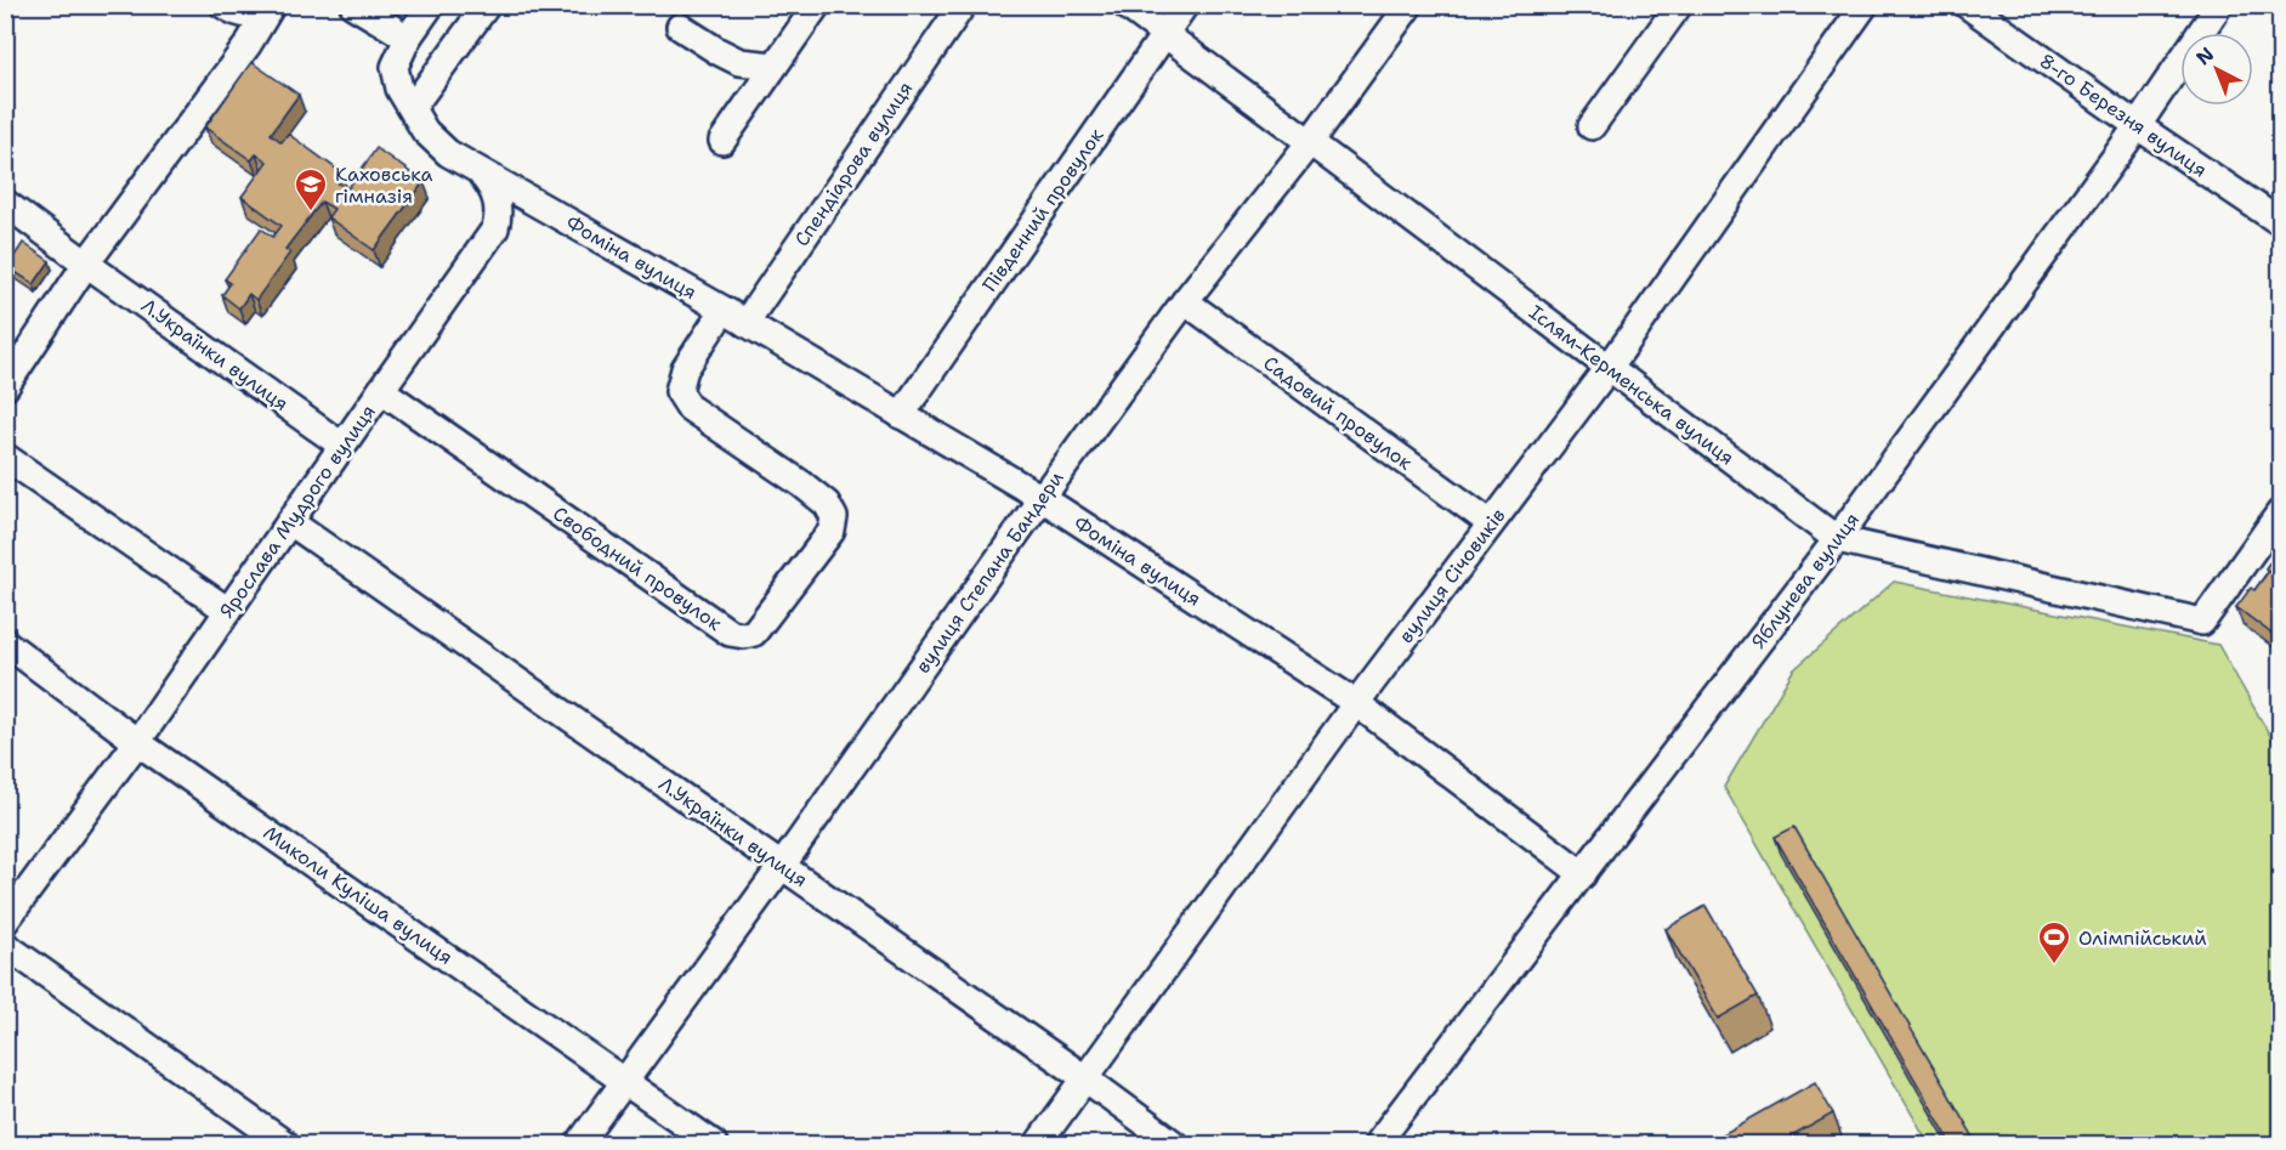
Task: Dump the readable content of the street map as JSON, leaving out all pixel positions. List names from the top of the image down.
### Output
{
  "streets": {
    "street": [
      "8-го Березня вулиця",
      "Спендіарова вулиця",
      "Південний провулок",
      "Фоміна вулиця",
      "Л.Українки вулиця",
      "Іслям-Керменська вулиця",
      "Садовий провулок",
      "Ярослава Мудрого вулиця",
      "Свободний провулок",
      "вулиця Степана Бандери",
      "вулиця Січовиків",
      "Яблунева вулиця",
      "Миколи Куліша вулиця"
    ]
  },
  "crossings": [
    ["8-го Березня вулиця", "Яблунева вулиця"],
    ["Спендіарова вулиця", "Фоміна вулиця"],
    ["Спендіарова вулиця", "Свободний провулок"],
    ["Південний провулок", "Фоміна вулиця"],
    ["Південний провулок", "Іслям-Керменська вулиця"],
    ["Фоміна вулиця", "Ярослава Мудрого вулиця"],
    ["Фоміна вулиця", "Свободний провулок"],
    ["Фоміна вулиця", "вулиця Степана Бандери"],
    ["Фоміна вулиця", "вулиця Січовиків"],
    ["Фоміна вулиця", "Яблунева вулиця"],
    ["Л.Українки вулиця", "Ярослава Мудрого вулиця"],
    ["Л.Українки вулиця", "вулиця Степана Бандери"],
    ["Л.Українки вулиця", "вулиця Січовиків"],
    ["Іслям-Керменська вулиця", "вулиця Степана Бандери"],
    ["Іслям-Керменська вулиця", "вулиця Січовиків"],
    ["Іслям-Керменська вулиця", "Яблунева вулиця"],
    ["Садовий провулок", "вулиця Степана Бандери"],
    ["Садовий провулок", "вулиця Січовиків"],
    ["Ярослава Мудрого вулиця", "Свободний провулок"],
    ["Ярослава Мудрого вулиця", "Миколи Куліша вулиця"],
    ["вулиця Степана Бандери", "Миколи Куліша вулиця"]
  ],
  "places": {
    "school or university": ["Каховська гімназія"],
    "sports": ["Олімпійський"]
  },
  "north": "top left"
}
